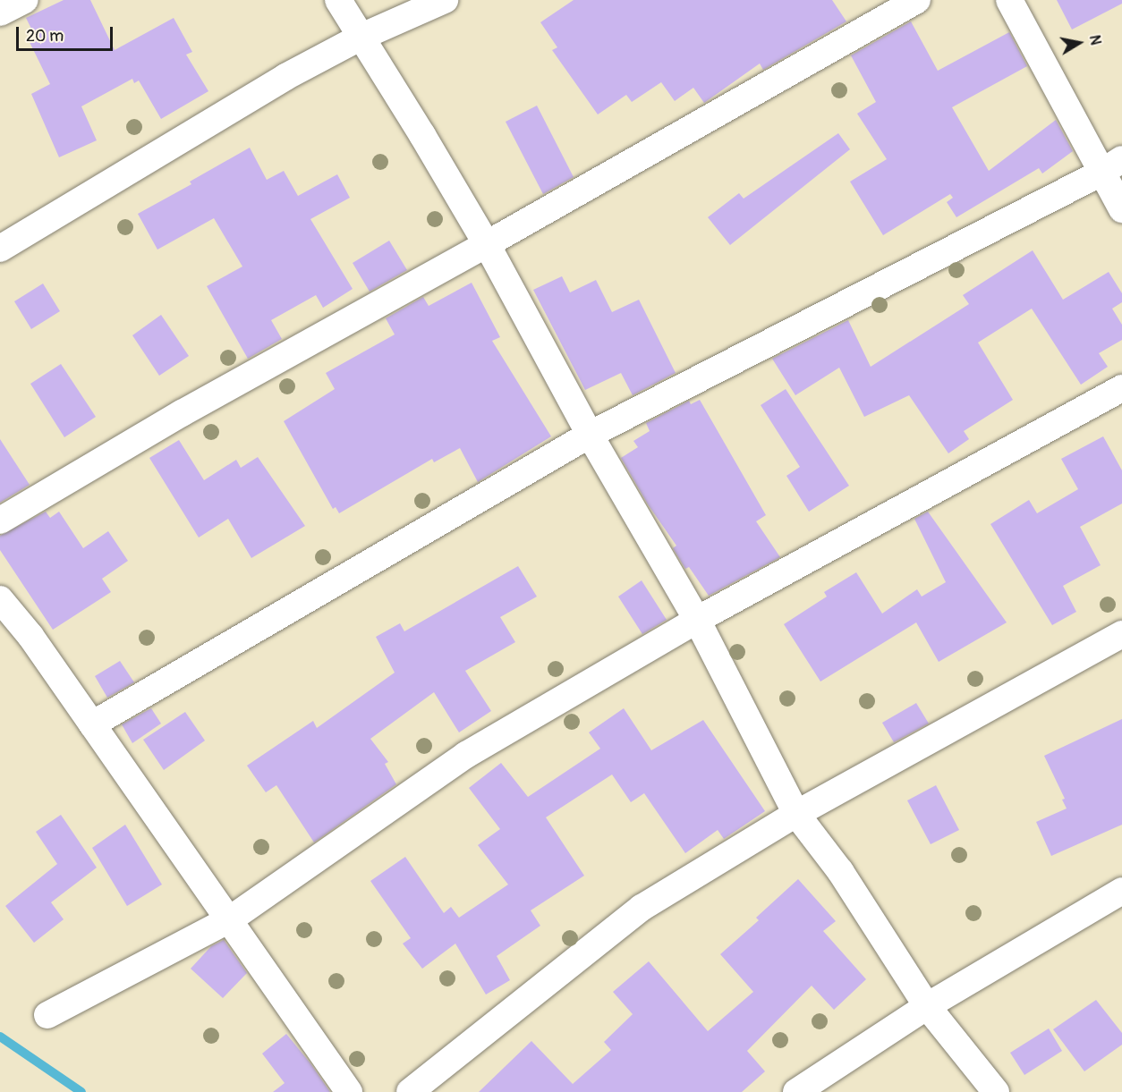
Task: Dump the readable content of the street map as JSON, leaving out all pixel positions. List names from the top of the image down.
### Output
{
  "scale_bar": "20 m",
  "north": "right"
}
